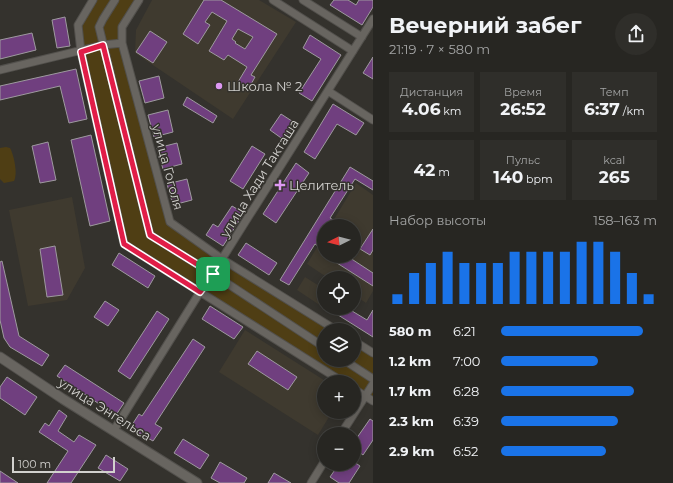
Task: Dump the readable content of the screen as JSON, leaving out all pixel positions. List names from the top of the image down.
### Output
{
  "streets": {
    "street": ["улица Гоголя", "улица Хади Такташа", "улица Энгельса"]
  },
  "crossings": [
    ["улица Гоголя", "улица Хади Такташа"],
    ["улица Хади Такташа", "улица Энгельса"]
  ],
  "places": {
    "other": ["Школа № 2"],
    "health": ["Целитель"]
  },
  "scale_bar": "100 m",
  "north": "left",
  "page": {
    "heading": ["Вечерний забег", "21:19 · 7 × 580 m"],
    "stats": [
      ["Дистанция", "4.06 km"],
      ["Время", "26:52"],
      ["Темп", "6:37 /km"],
      ["42 m"],
      ["Пульс", "140 bpm"],
      ["kcal", "265"]
    ],
    "chart": ["Набор высоты", "158–163 m"],
    "map_buttons": ["+", "−"],
    "list": [
      {
        "name": "580 m",
        "note": "6:21"
      },
      {
        "name": "1.2 km",
        "note": "7:00"
      },
      {
        "name": "1.7 km",
        "note": "6:28"
      },
      {
        "name": "2.3 km",
        "note": "6:39"
      },
      {
        "name": "2.9 km",
        "note": "6:52"
      }
    ],
    "scale": "100 m"
  }
}
